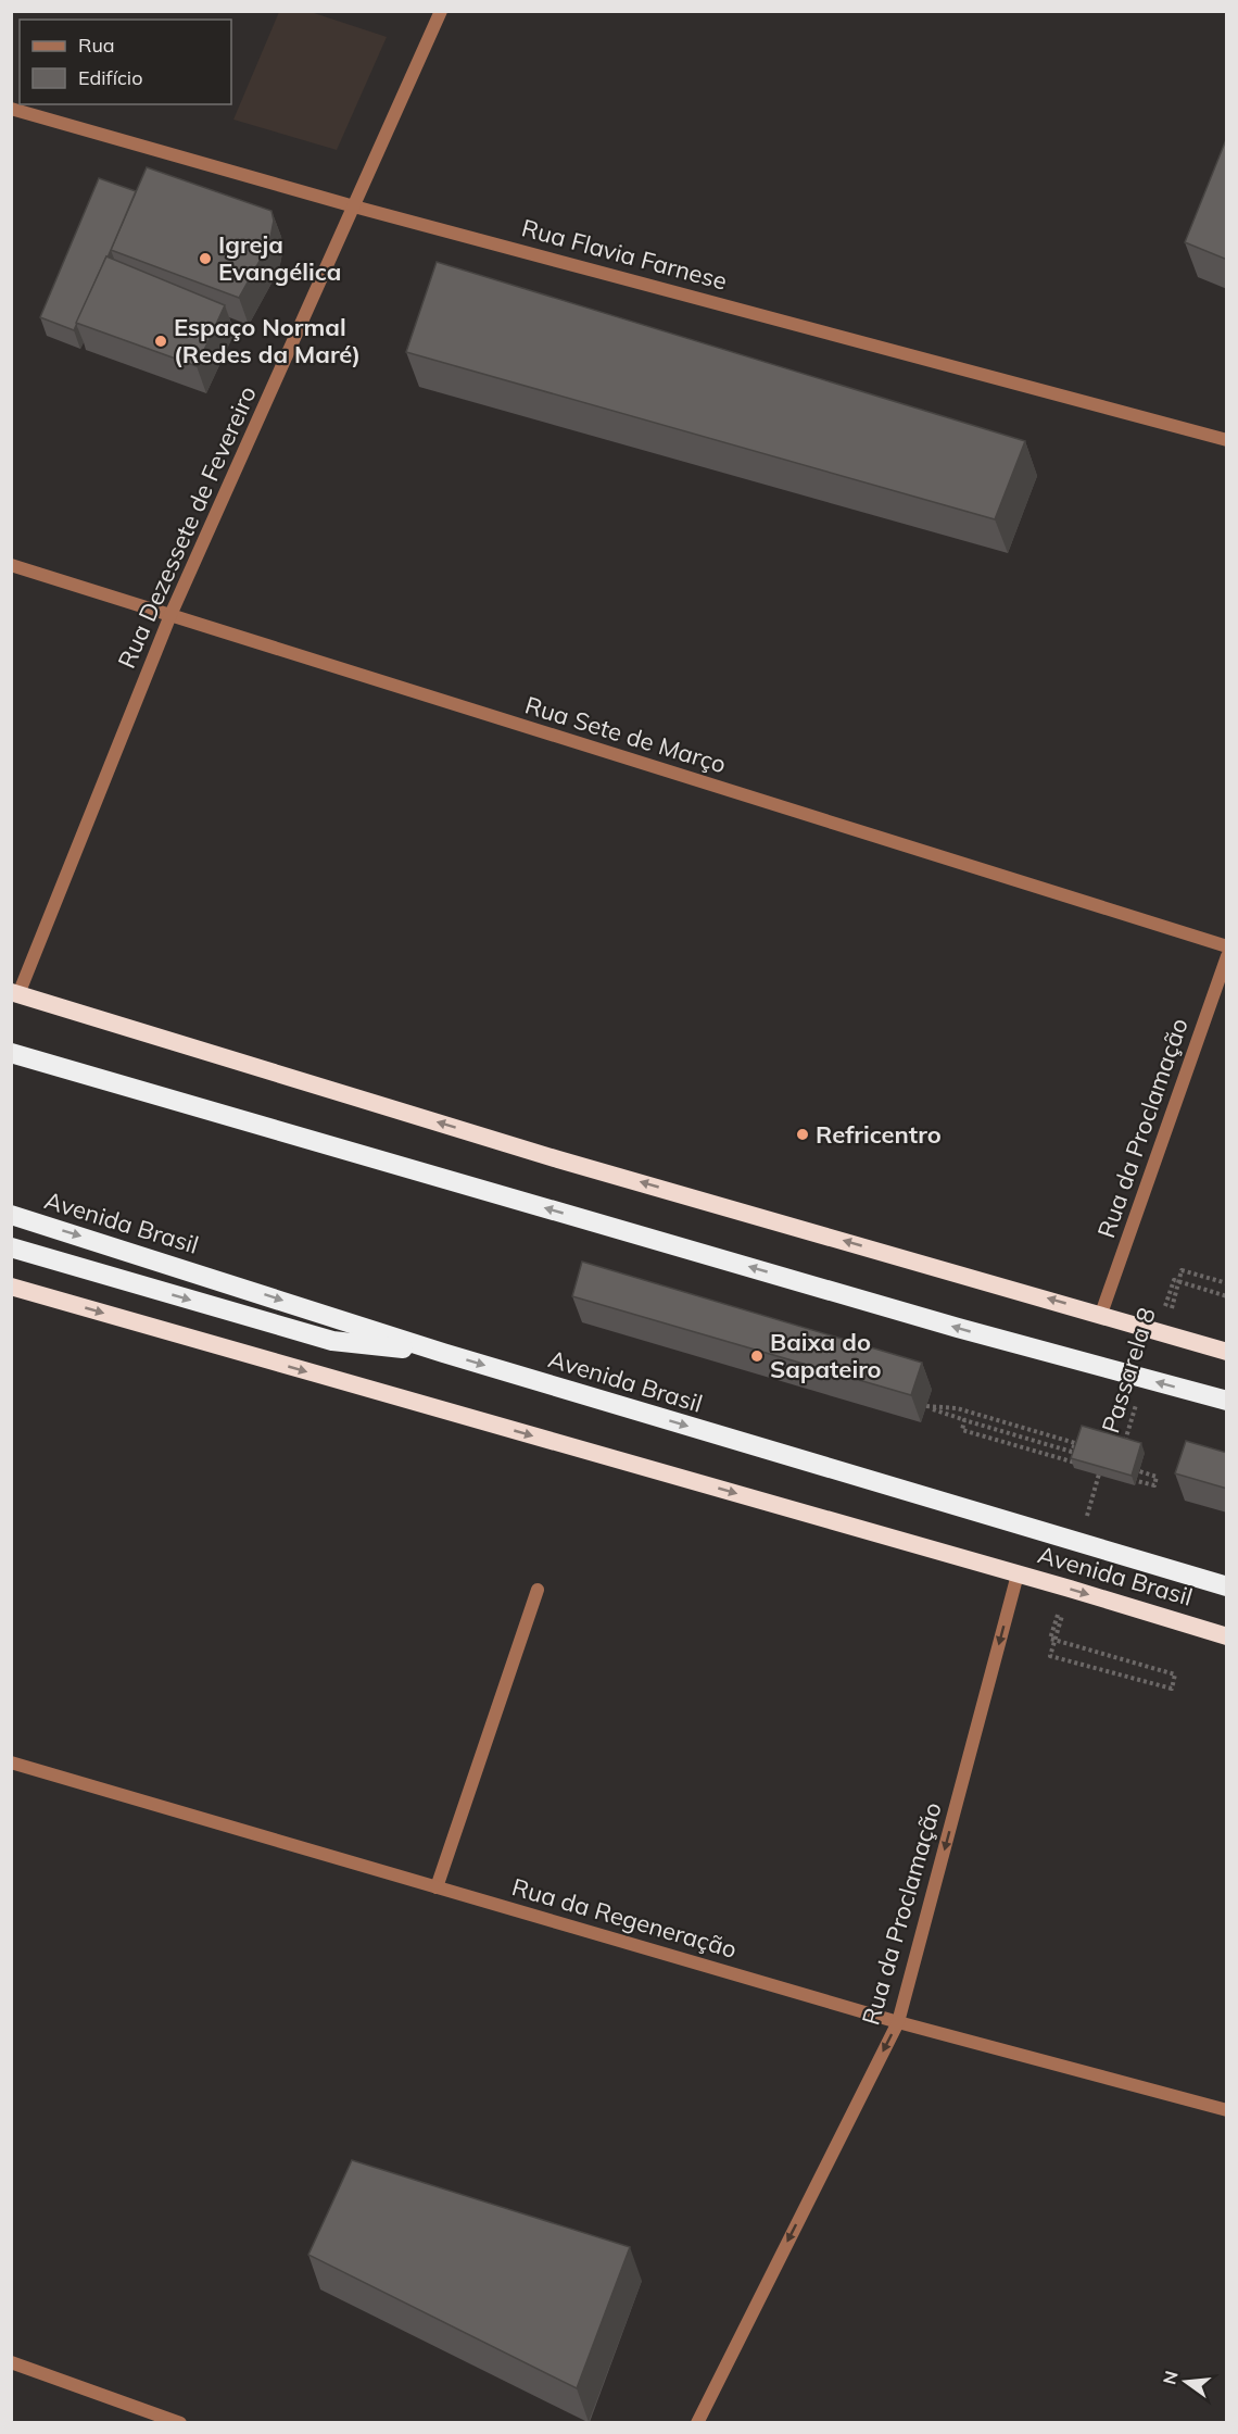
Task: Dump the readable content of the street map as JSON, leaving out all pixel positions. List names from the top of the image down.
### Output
{
  "streets": {
    "highway": ["Avenida Brasil"],
    "street": [
      "Rua Flavia Farnese",
      "Rua Dezessete de Fevereiro",
      "Rua Sete de Março",
      "Rua da Proclamação",
      "Rua da Regeneração"
    ],
    "path": ["Passarela 8"]
  },
  "crossings": [
    ["Rua Flavia Farnese", "Rua Dezessete de Fevereiro"],
    ["Rua Dezessete de Fevereiro", "Rua Sete de Março"],
    ["Rua da Proclamação", "Avenida Brasil"],
    ["Rua da Proclamação", "Rua da Regeneração"]
  ],
  "one_way": ["Rua da Proclamação"],
  "places": [
    "Igreja Evangélica",
    "Espaço Normal (Redes da Maré)",
    "Refricentro",
    "Baixa do Sapateiro"
  ],
  "legend": ["Rua", "Edifício"],
  "north": "left"
}
